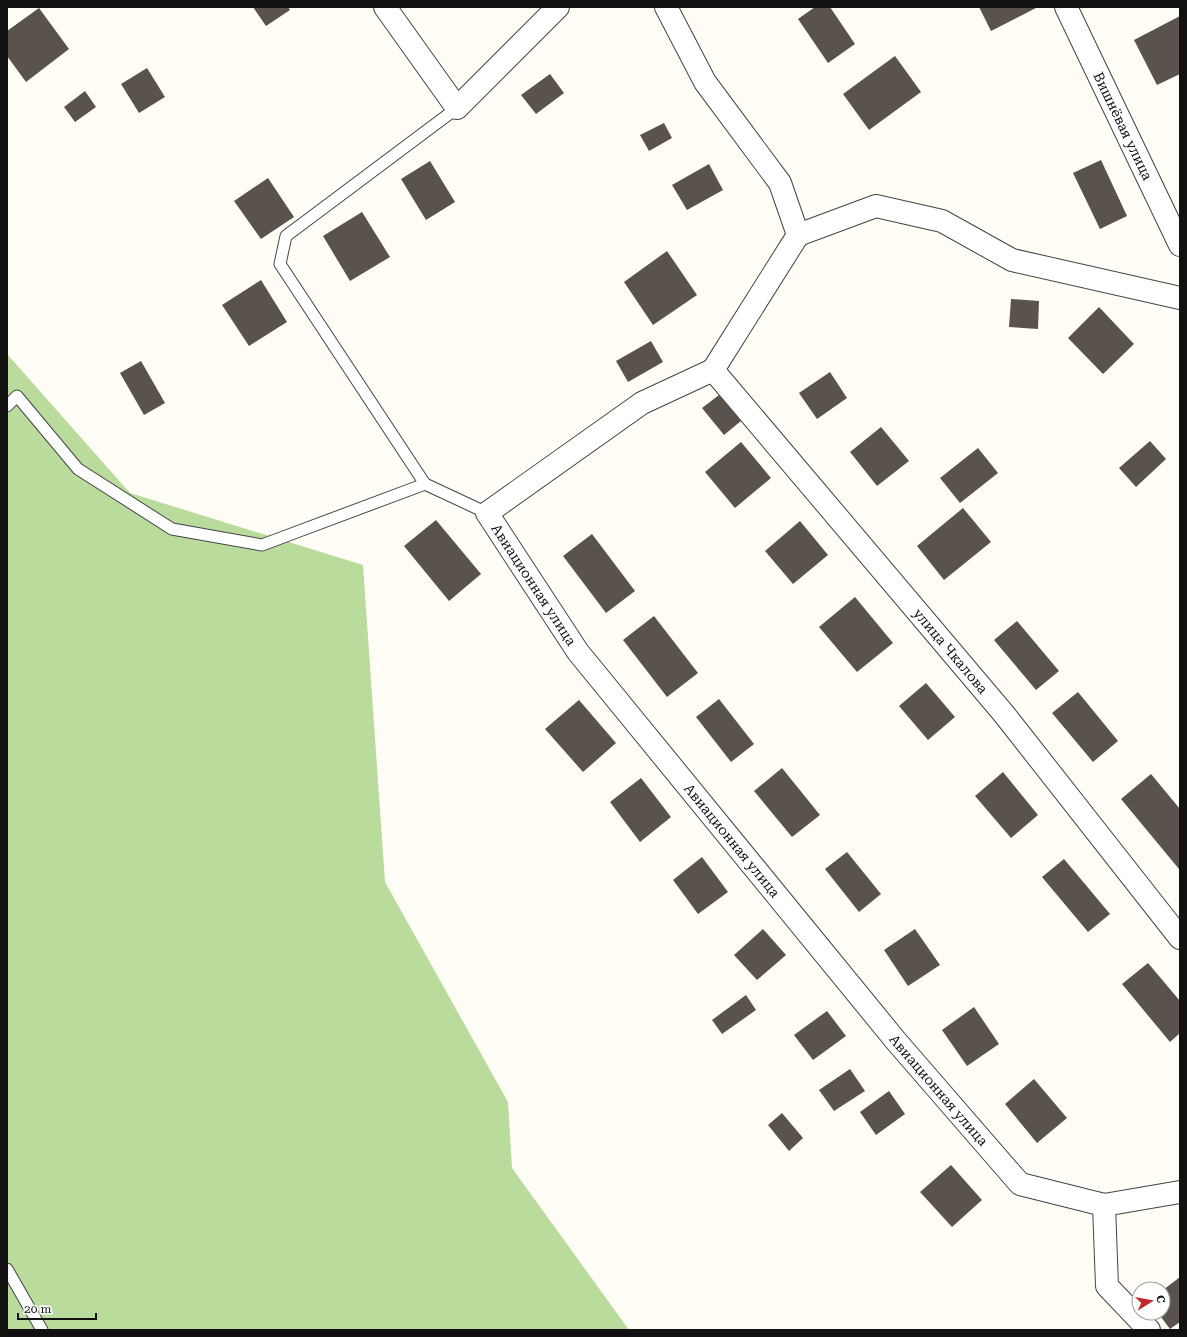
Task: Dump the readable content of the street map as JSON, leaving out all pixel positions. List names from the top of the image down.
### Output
{
  "streets": {
    "street": ["Вишнёвая улица", "Авиационная улица", "улица Чкалова"]
  },
  "crossings": [
    ["Авиационная улица", "улица Чкалова"]
  ],
  "scale_bar": "20 m",
  "north": "right"
}
